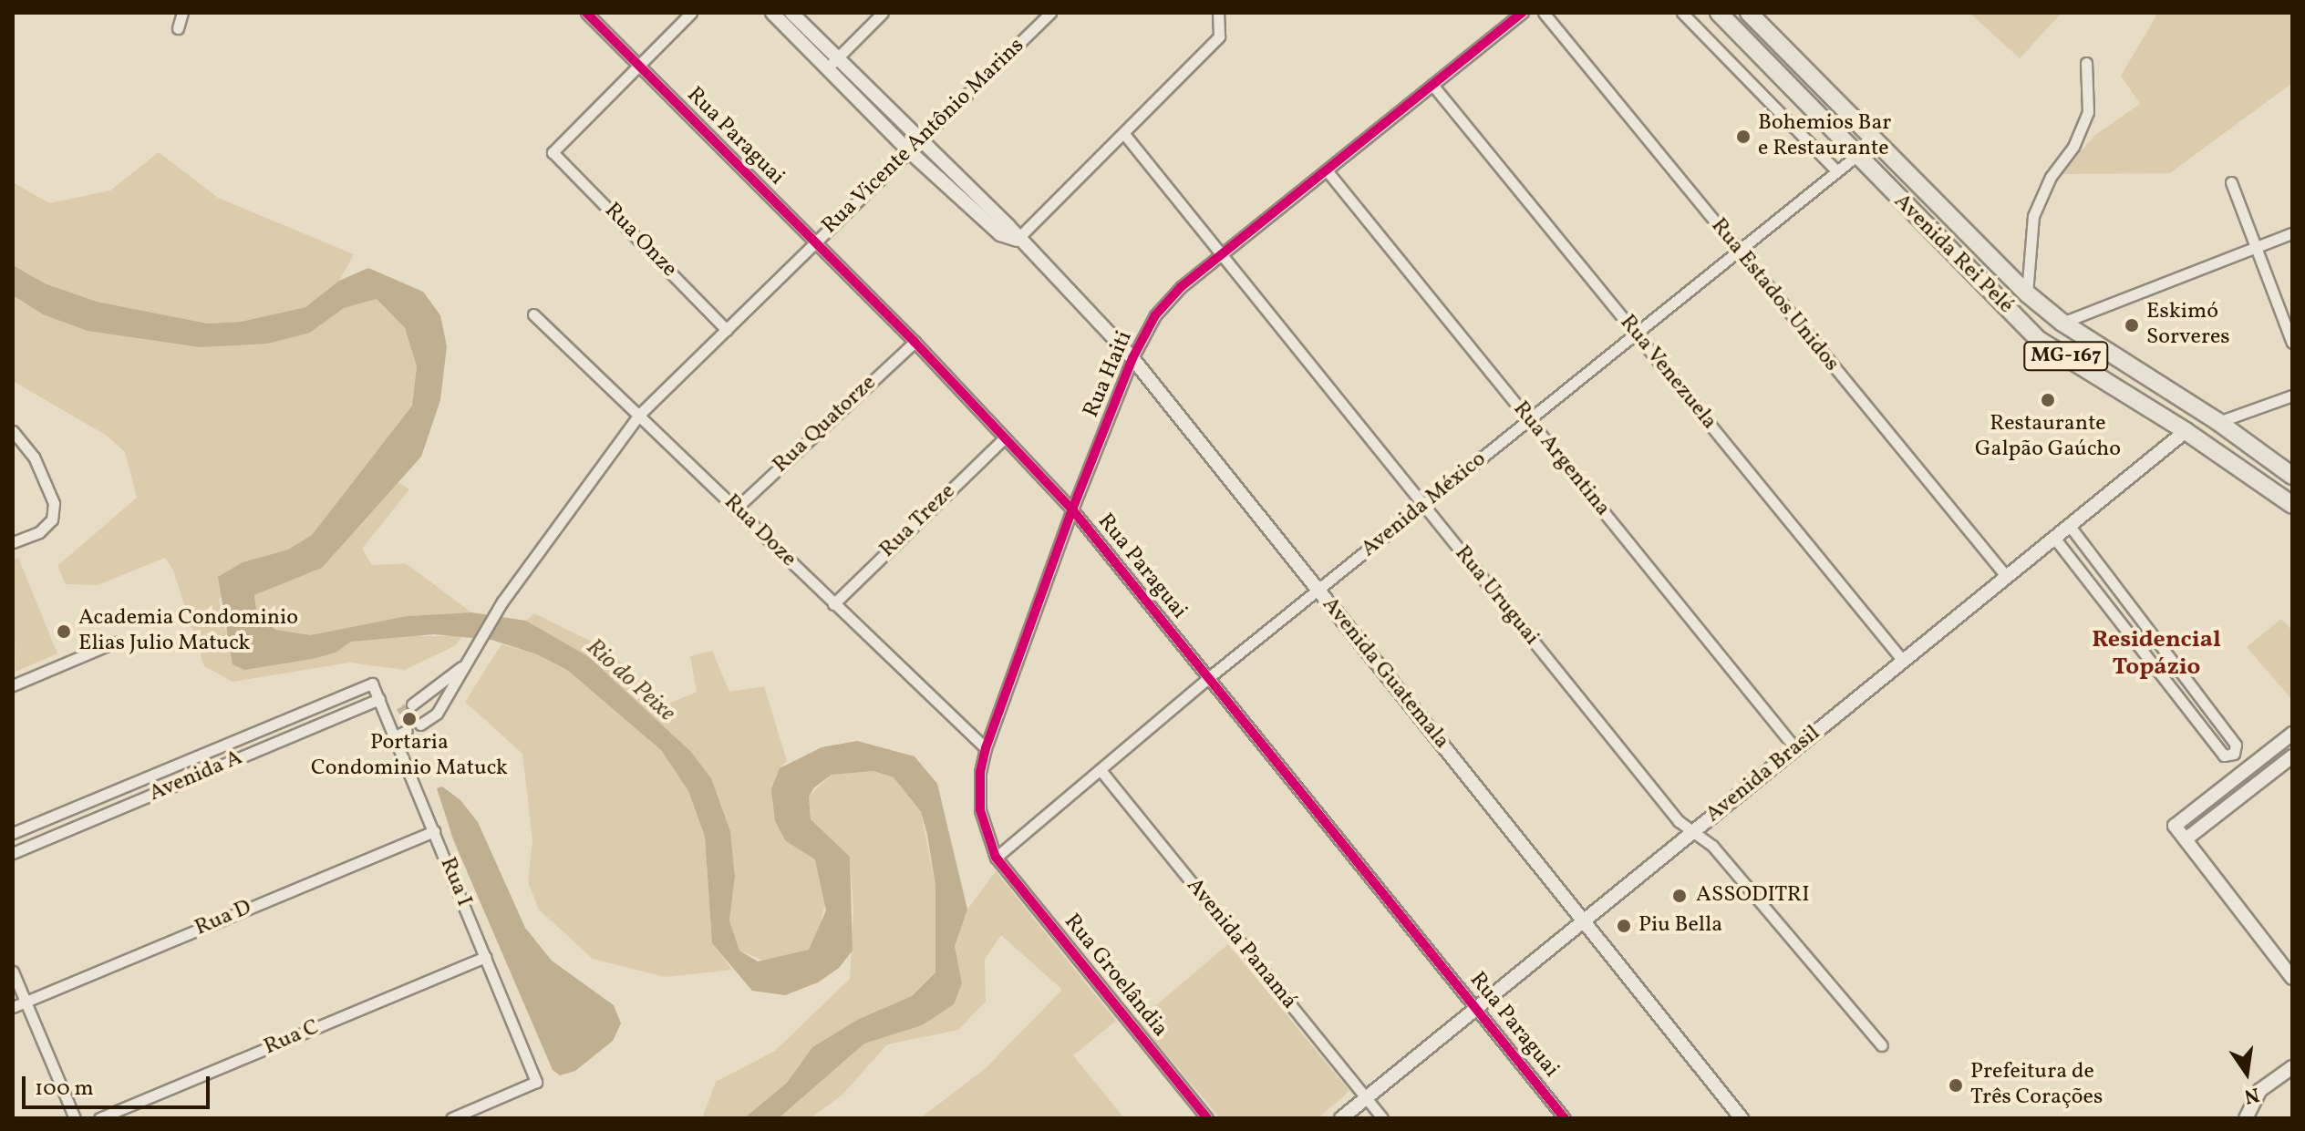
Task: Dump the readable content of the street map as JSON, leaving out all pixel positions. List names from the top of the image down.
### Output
{
  "streets": {
    "main road": ["Avenida Rei Pelé", "MG-167"],
    "street": [
      "Rua Paraguai",
      "Rua Vicente Antônio Marins",
      "Rua Onze",
      "Rua Estados Unidos",
      "Rua Venezuela",
      "Rua Haiti",
      "Rua Quatorze",
      "Rua Argentina",
      "Avenida México",
      "Rua Treze",
      "Rua Doze",
      "Rua Uruguai",
      "Avenida Guatemala",
      "Avenida Brasil",
      "Avenida A",
      "Rua I",
      "Rua D",
      "Avenida Panamá",
      "Rua Groelândia",
      "Rua C"
    ]
  },
  "crossings": [
    ["Rua Paraguai", "Rua Vicente Antônio Marins"],
    ["Rua Paraguai", "Rua Onze"],
    ["Rua Paraguai", "Rua Haiti"],
    ["Rua Paraguai", "Rua Quatorze"],
    ["Rua Paraguai", "Avenida México"],
    ["Rua Paraguai", "Rua Treze"],
    ["Rua Paraguai", "Avenida Brasil"],
    ["Rua Vicente Antônio Marins", "Rua Onze"],
    ["Rua Vicente Antônio Marins", "Rua Doze"],
    ["Avenida Rei Pelé", "Avenida México"],
    ["Avenida Rei Pelé", "Avenida Brasil"],
    ["Rua Estados Unidos", "Avenida México"],
    ["Rua Estados Unidos", "Avenida Brasil"],
    ["Rua Venezuela", "Rua Haiti"],
    ["Rua Venezuela", "Avenida México"],
    ["Rua Venezuela", "Avenida Brasil"],
    ["Rua Haiti", "Rua Argentina"],
    ["Rua Haiti", "Avenida México"],
    ["Rua Haiti", "Rua Doze"],
    ["Rua Haiti", "Rua Uruguai"],
    ["Rua Haiti", "Avenida Guatemala"],
    ["Rua Haiti", "Rua Groelândia"],
    ["Rua Quatorze", "Rua Doze"],
    ["Rua Argentina", "Avenida México"],
    ["Rua Argentina", "Avenida Brasil"],
    ["Avenida México", "Rua Uruguai"],
    ["Avenida México", "Avenida Guatemala"],
    ["Avenida México", "Avenida Panamá"],
    ["Avenida México", "Rua Groelândia"],
    ["Rua Treze", "Rua Doze"],
    ["Rua Uruguai", "Avenida Brasil"],
    ["Avenida Guatemala", "Avenida Brasil"],
    ["Avenida Brasil", "Avenida Panamá"],
    ["Avenida A", "Rua I"],
    ["Rua I", "Rua D"],
    ["Rua I", "Rua C"]
  ],
  "districts": ["Residencial Topázio"],
  "water": ["Rio do Peixe"],
  "places": [
    "Bohemios Bar e Restaurante",
    "Eskimó Sorveres",
    "Restaurante Galpão Gaúcho",
    "Academia Condominio Elias Julio Matuck",
    "Portaria Condominio Matuck",
    "ASSODITRI",
    "Piu Bella",
    "Prefeitura de Três Corações"
  ],
  "scale_bar": "100 m",
  "north": "bottom"
}
